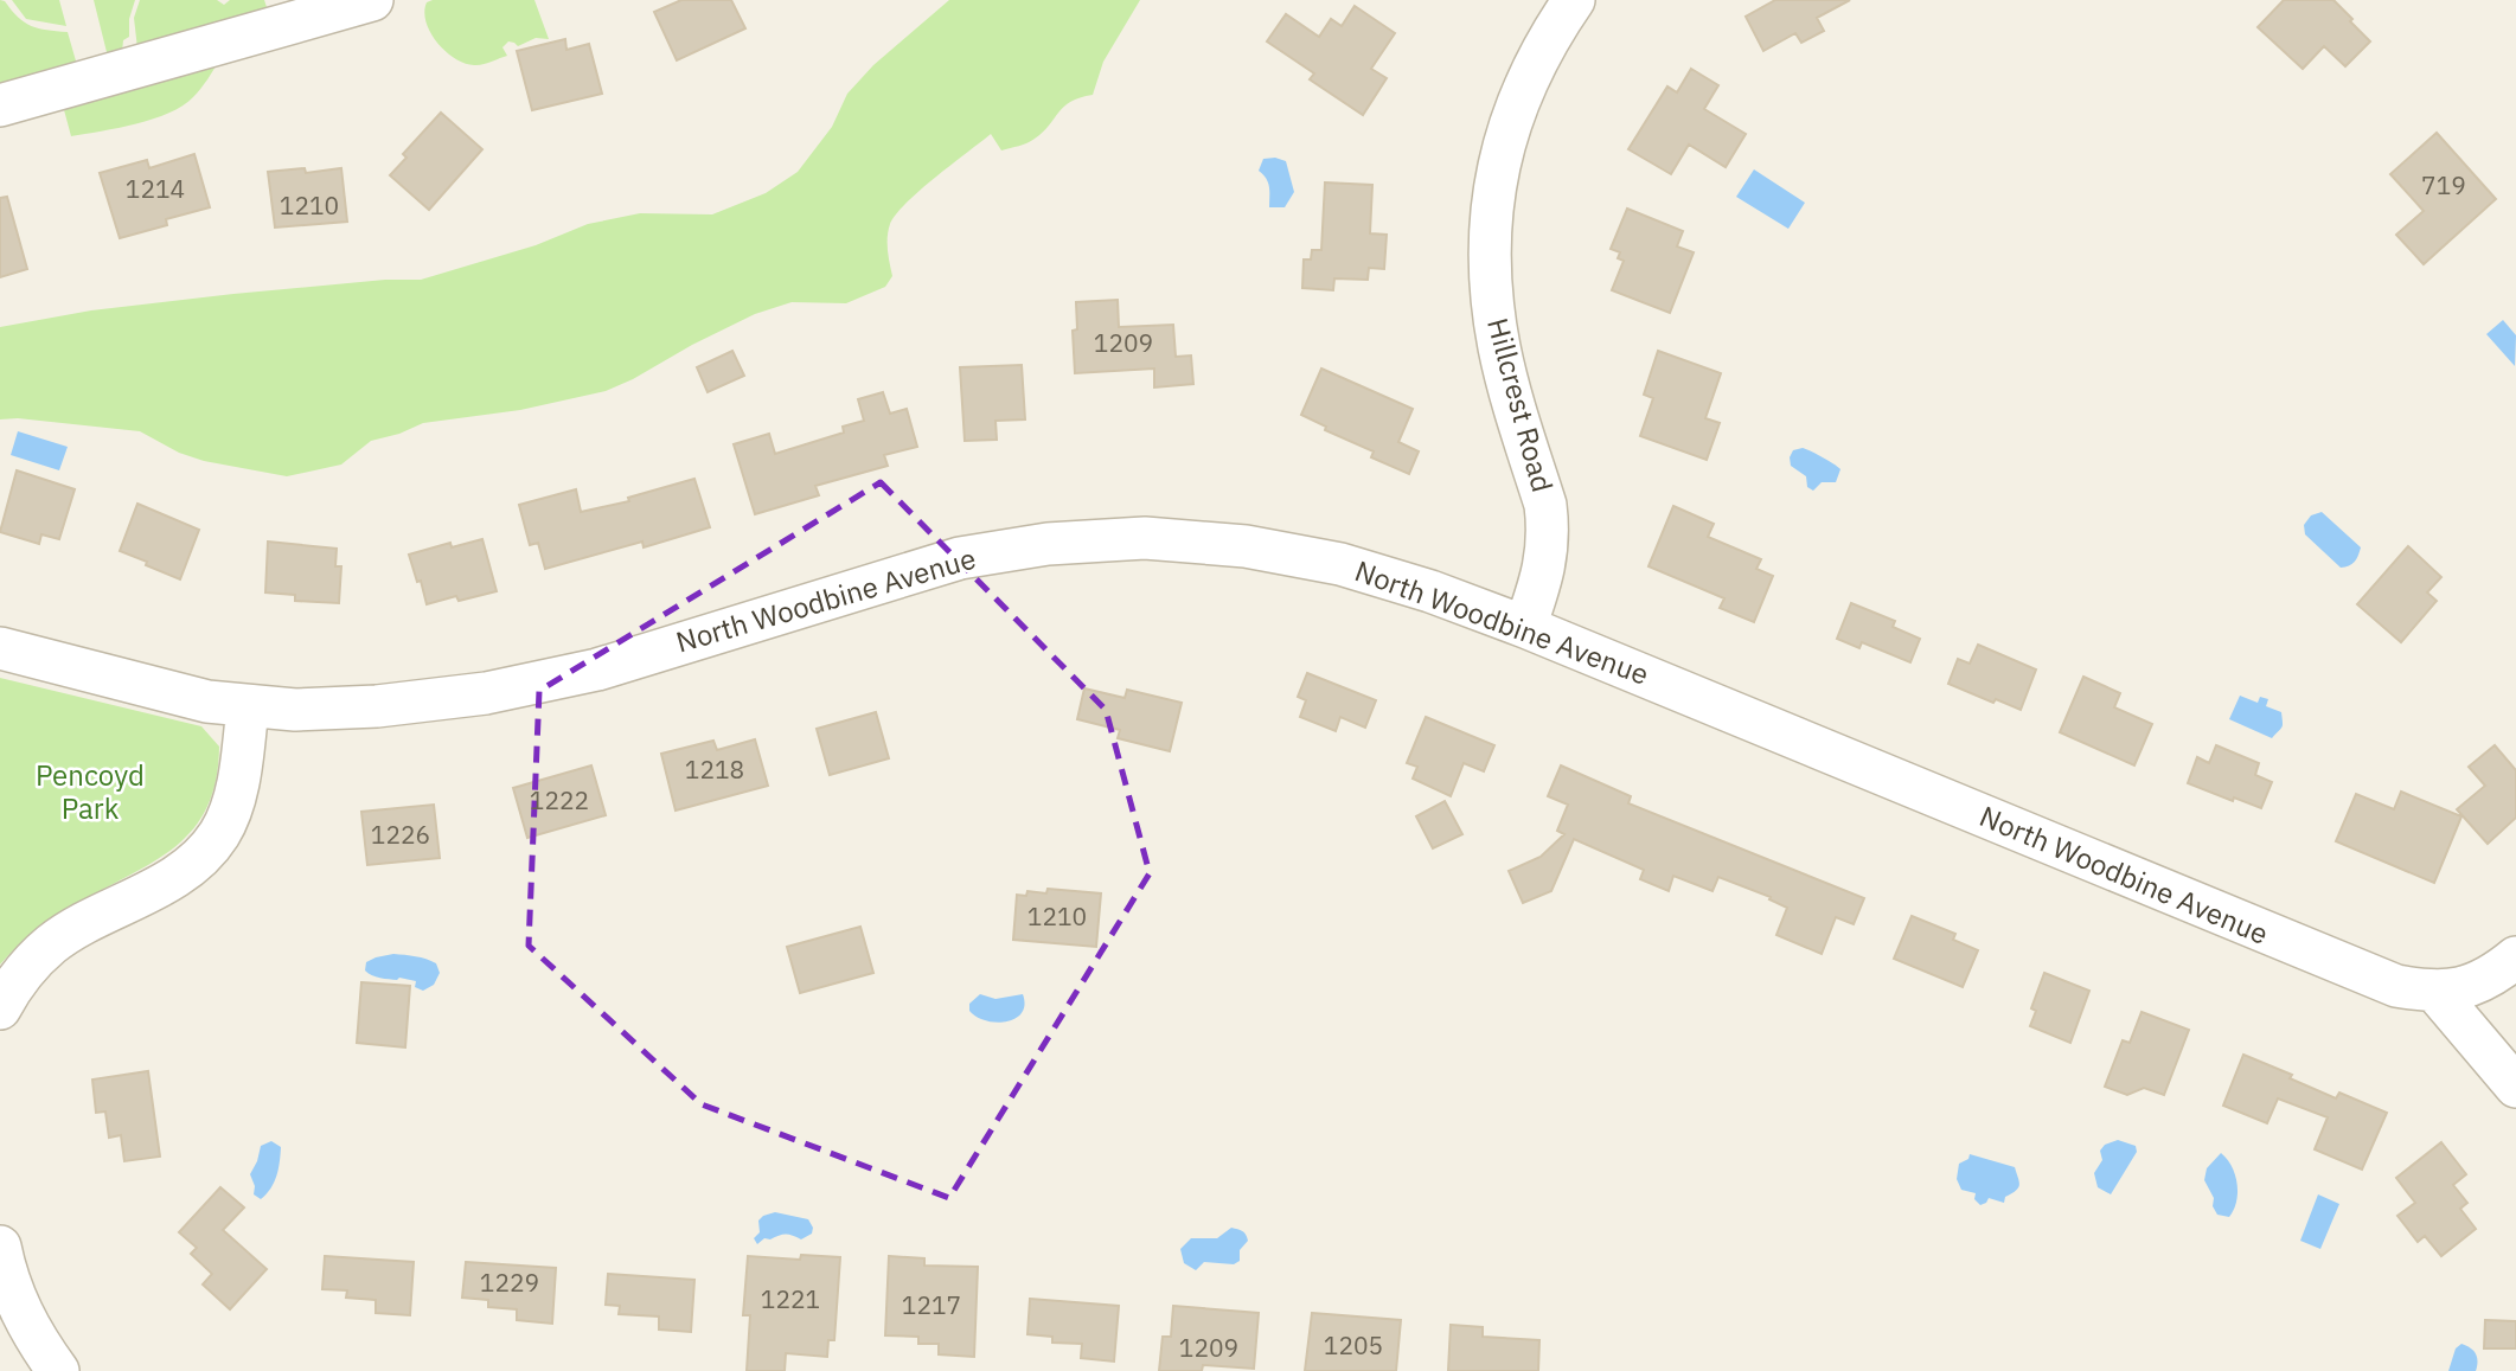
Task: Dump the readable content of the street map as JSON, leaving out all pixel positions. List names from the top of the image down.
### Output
{
  "streets": {
    "street": ["Hillcrest Road", "North Woodbine Avenue"]
  },
  "crossings": [
    ["Hillcrest Road", "North Woodbine Avenue"]
  ],
  "parks": ["Pencoyd Park"],
  "house_numbers": [
    "719",
    "1214",
    "1210",
    "1209",
    "1218",
    "1222",
    "1226",
    "1210",
    "1229",
    "1221",
    "1217",
    "1205",
    "1209"
  ]
}
